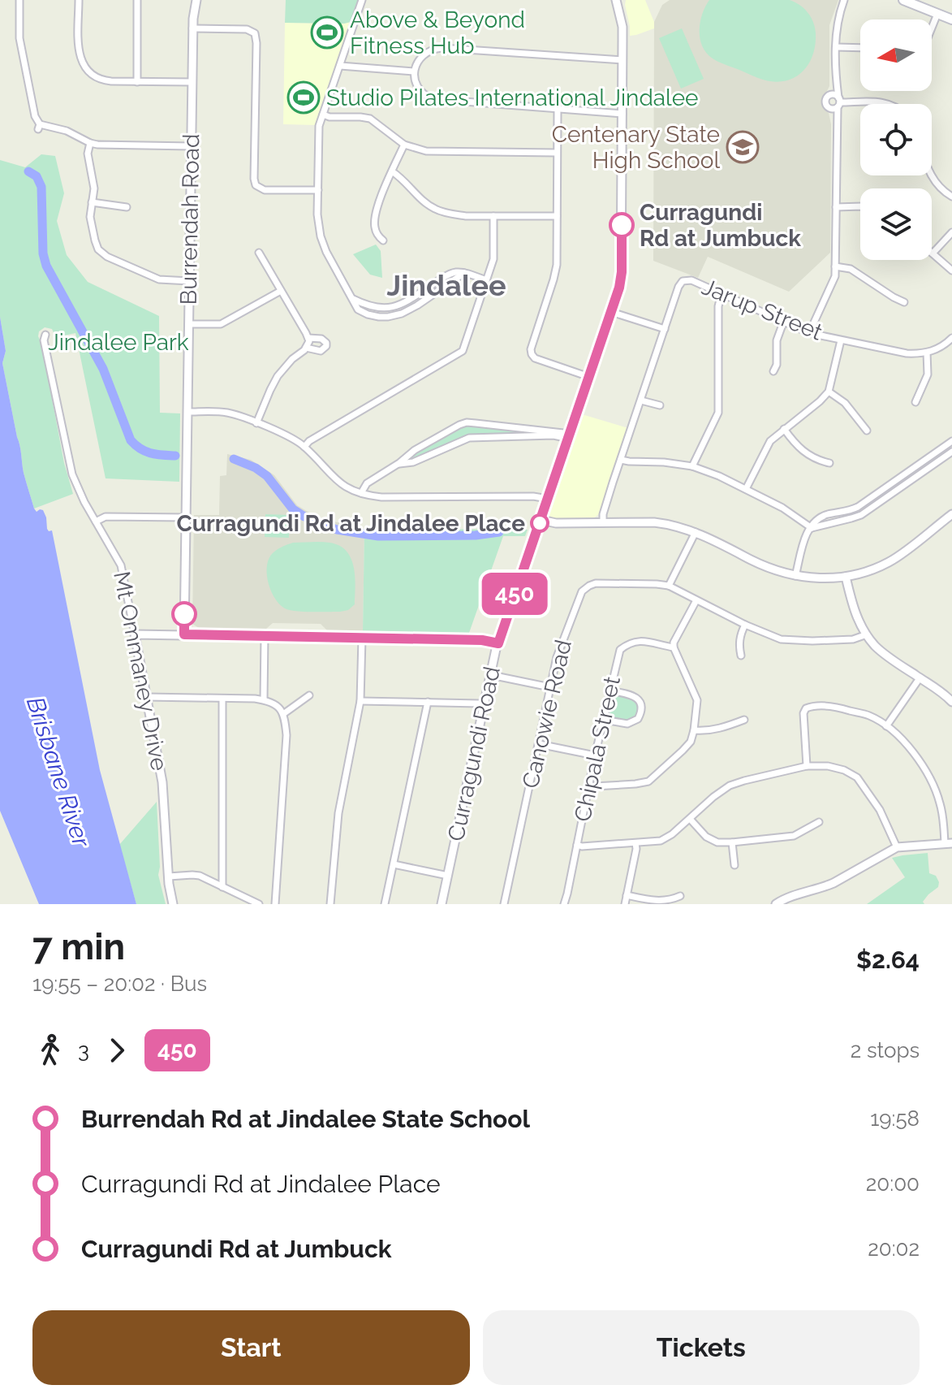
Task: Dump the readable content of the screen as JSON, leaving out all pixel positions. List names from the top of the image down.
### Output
{
  "streets": {
    "street": [
      "Burrendah Road",
      "Jarup Street",
      "Mt Ommaney Drive",
      "Canowie Road",
      "Chipala Street",
      "Curragundi Road"
    ]
  },
  "districts": ["Jindalee"],
  "water": ["Brisbane River"],
  "parks": ["Jindalee Park"],
  "places": {
    "sports": ["Above & Beyond Fitness Hub", "Studio Pilates International Jindalee"],
    "school or university": ["Centenary State High School"],
    "other": ["Curragundi Rd at Jumbuck", "Curragundi Rd at Jindalee Place"]
  },
  "lines": ["bus line 450"],
  "north": "left",
  "page": {
    "on_map": "450",
    "heading": ["7 min", "19:55 – 20:02 · Bus", "$2.64"],
    "legs": ["3", "450", "2 stops"],
    "list": [
      {
        "name": "Burrendah Rd at Jindalee State School",
        "value": "19:58"
      },
      {
        "name": "Curragundi Rd at Jindalee Place",
        "value": "20:00"
      },
      {
        "name": "Curragundi Rd at Jumbuck",
        "value": "20:02"
      }
    ],
    "buttons": ["Start", "Tickets"]
  }
}
